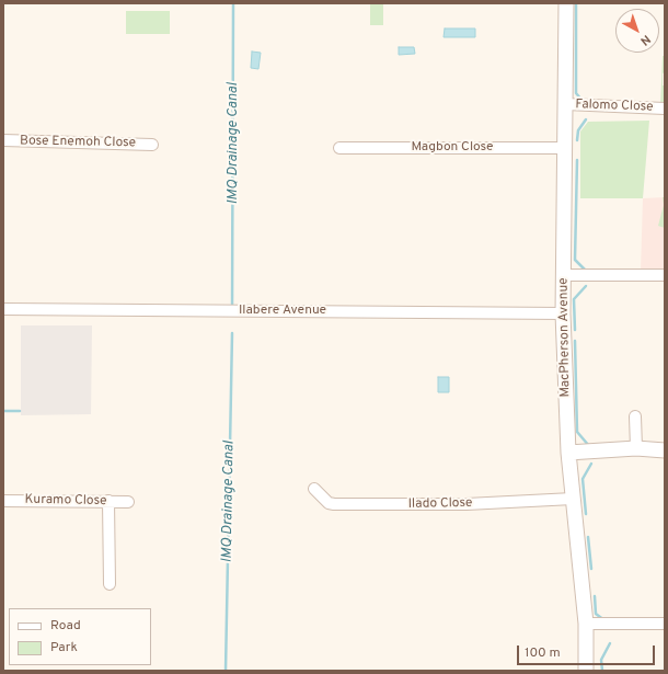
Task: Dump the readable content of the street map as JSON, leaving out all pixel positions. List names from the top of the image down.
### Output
{
  "streets": {
    "street": [
      "Falomo Close",
      "Bose Enemoh Close",
      "Magbon Close",
      "Ilabere Avenue",
      "MacPherson Avenue",
      "Kuramo Close",
      "Ilado Close"
    ]
  },
  "crossings": [
    ["Falomo Close", "MacPherson Avenue"],
    ["Magbon Close", "MacPherson Avenue"],
    ["Ilabere Avenue", "MacPherson Avenue"],
    ["MacPherson Avenue", "Ilado Close"]
  ],
  "water": ["IMQ Drainage Canal"],
  "legend": ["Road", "Park"],
  "scale_bar": "100 m",
  "north": "bottom right"
}
